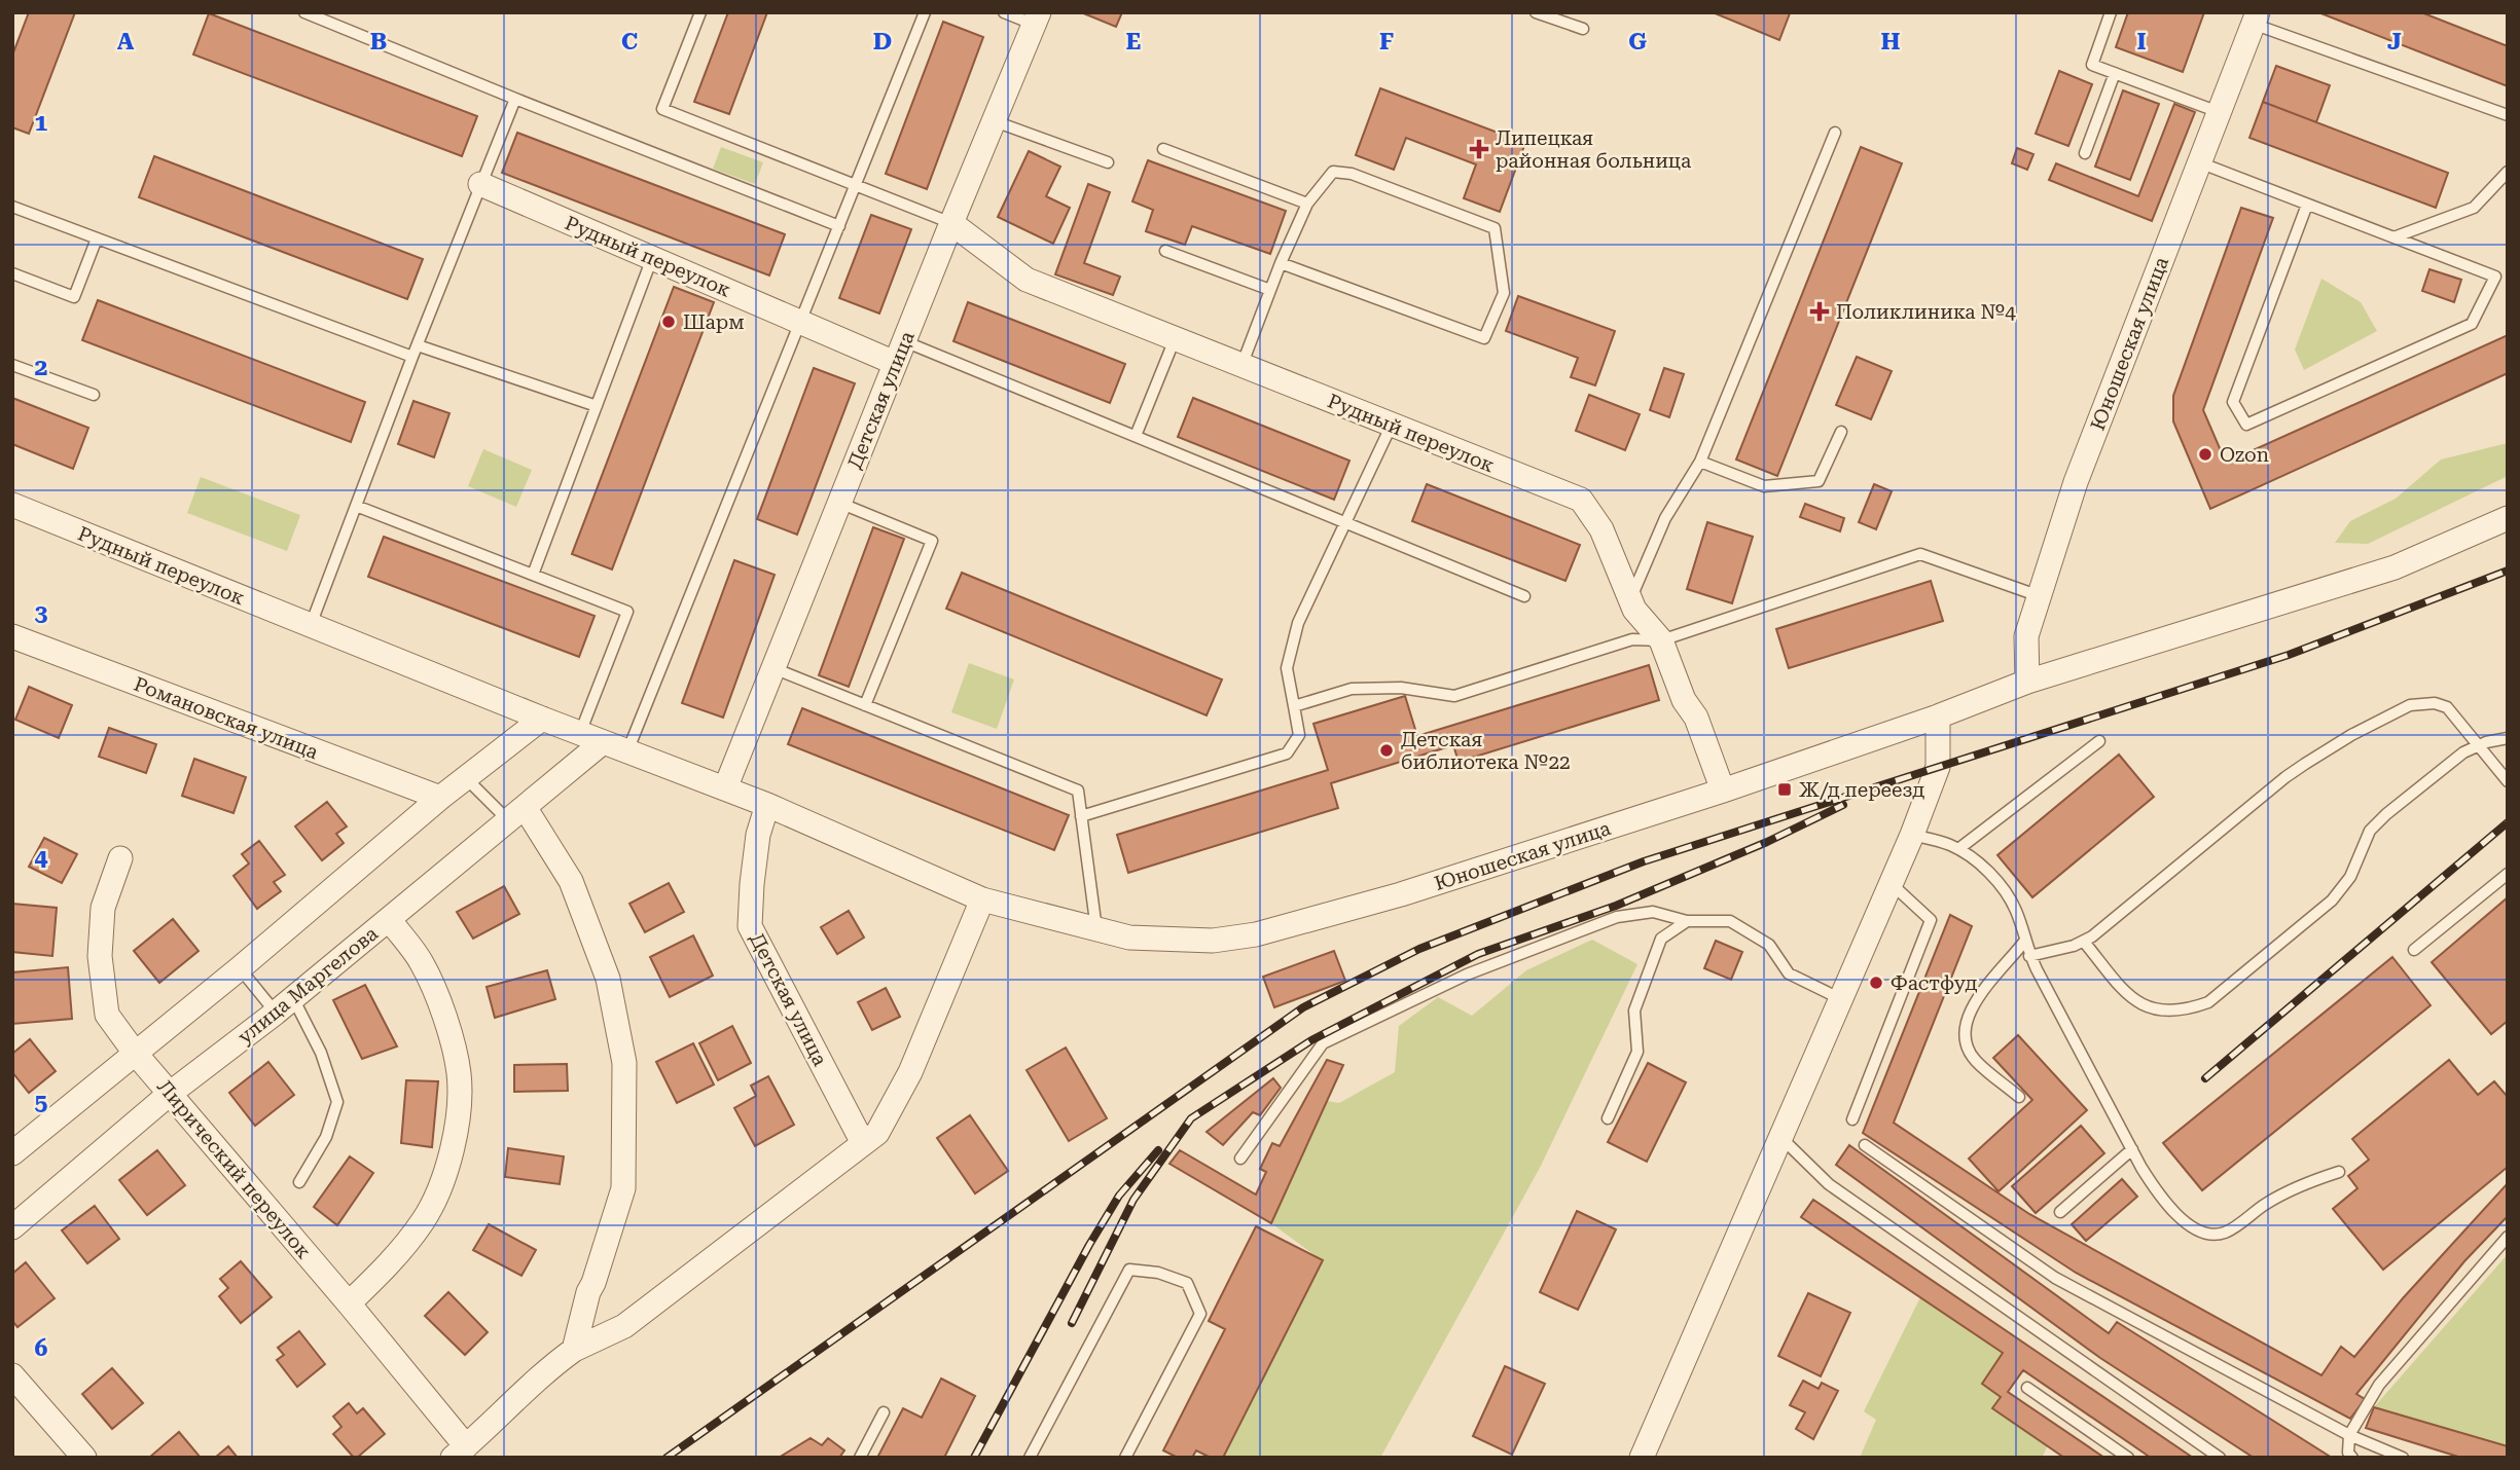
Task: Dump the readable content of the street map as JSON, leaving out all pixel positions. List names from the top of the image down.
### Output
{
  "streets": {
    "street": [
      "Рудный переулок",
      "Юношеская улица",
      "Детская улица",
      "Романовская улица",
      "улица Маргелова",
      "Лирический переулок"
    ]
  },
  "crossings": [
    ["Рудный переулок", "Юношеская улица"],
    ["Рудный переулок", "Детская улица"],
    ["улица Маргелова", "Лирический переулок"]
  ],
  "places": {
    "health": ["Липецкая районная больница", "Поликлиника №4"],
    "other": [
      "Шарм",
      "Ozon",
      "Детская библиотека №22",
      "Фастфуд"
    ],
    "transit": ["Ж/д переезд"]
  },
  "grid": {
    "columns": [
      "A",
      "B",
      "C",
      "D",
      "E",
      "F",
      "G",
      "H",
      "I",
      "J"
    ],
    "rows": [
      "1",
      "2",
      "3",
      "4",
      "5",
      "6"
    ]
  }
}
